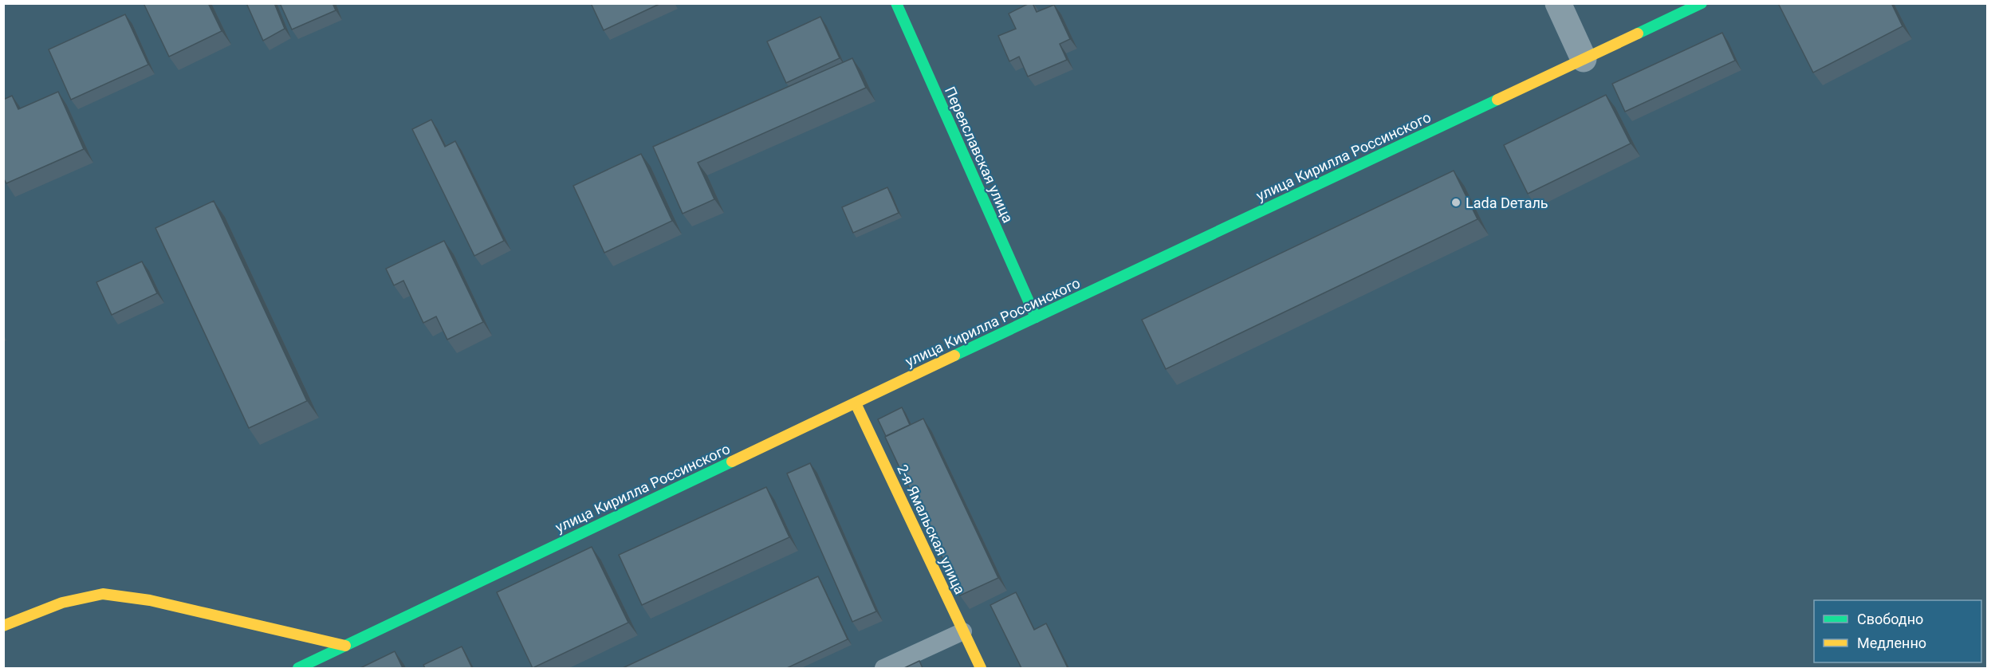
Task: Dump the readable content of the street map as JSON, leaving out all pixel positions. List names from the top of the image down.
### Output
{
  "streets": {
    "main road": ["Переяславская улица", "улица Кирилла Россинского", "2-я Ямальская улица"]
  },
  "crossings": [
    ["Переяславская улица", "улица Кирилла Россинского"],
    ["улица Кирилла Россинского", "2-я Ямальская улица"]
  ],
  "places": ["Lada Dеталь"],
  "legend": ["Свободно", "Медленно"]
}
